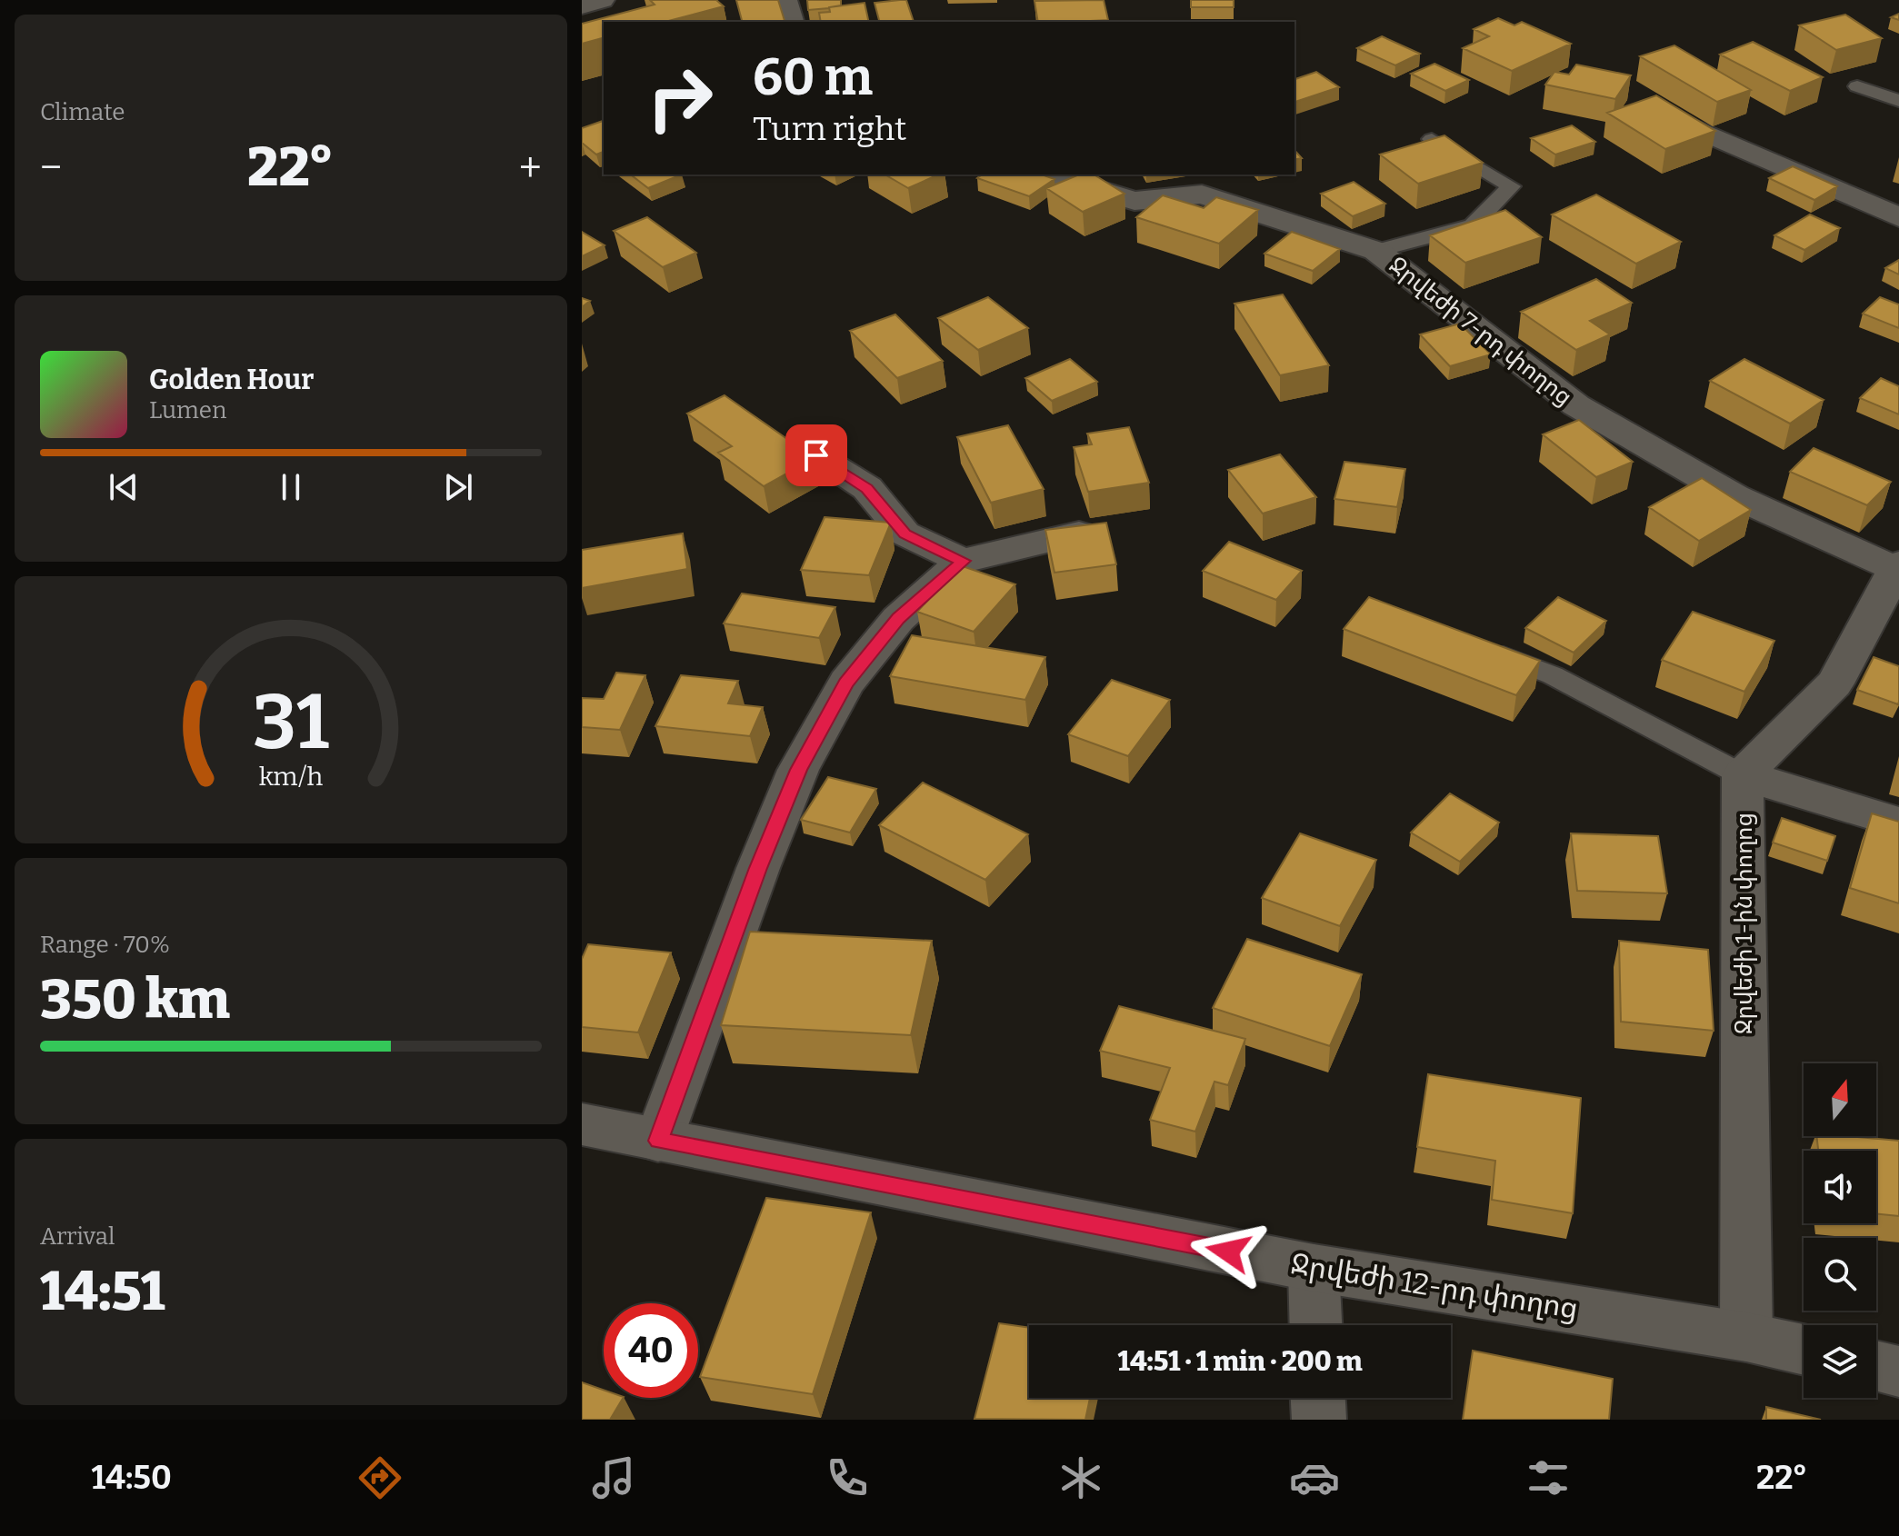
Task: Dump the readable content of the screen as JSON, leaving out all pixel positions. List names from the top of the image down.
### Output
{
  "streets": {
    "street": ["Ջրվեժի 7-րդ փողոց", "Ջրվեժի 1-ին փողոց", "Ջրվեժի 12-րդ փողոց"]
  },
  "crossings": [
    ["Ջրվեժի 1-ին փողոց", "Ջրվեժի 12-րդ փողոց"]
  ],
  "north": "top",
  "page": {
    "tile": [
      "Climate",
      ["Range · 70%", "350 km"],
      ["Arrival", "14:51"]
    ],
    "turn": ["60 m", "Turn right"],
    "heat": ["−", "22°", "+"],
    "song": ["Golden Hour", "Lumen"],
    "limit": "40",
    "trip": "14:51 · 1 min · 200 m",
    "tabs": ["14:50", "22°"],
    "gauge": ["31", "km/h"]
  }
}
